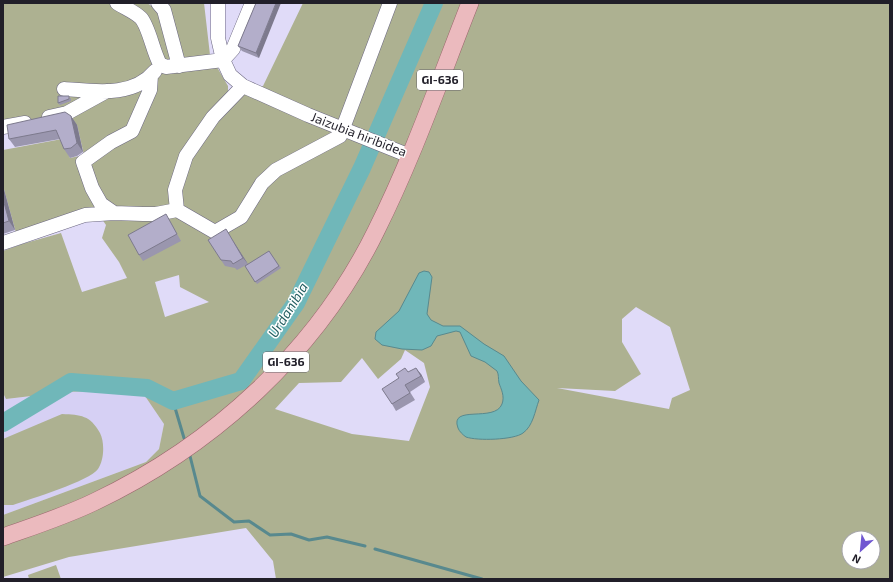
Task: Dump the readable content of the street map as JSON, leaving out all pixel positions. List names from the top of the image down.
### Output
{
  "streets": {
    "main road": ["GI-636", "Jaizubia hiribidea"]
  },
  "crossings": [
    ["GI-636", "Jaizubia hiribidea"]
  ],
  "water": ["Urdanibia"],
  "north": "bottom left"
}
